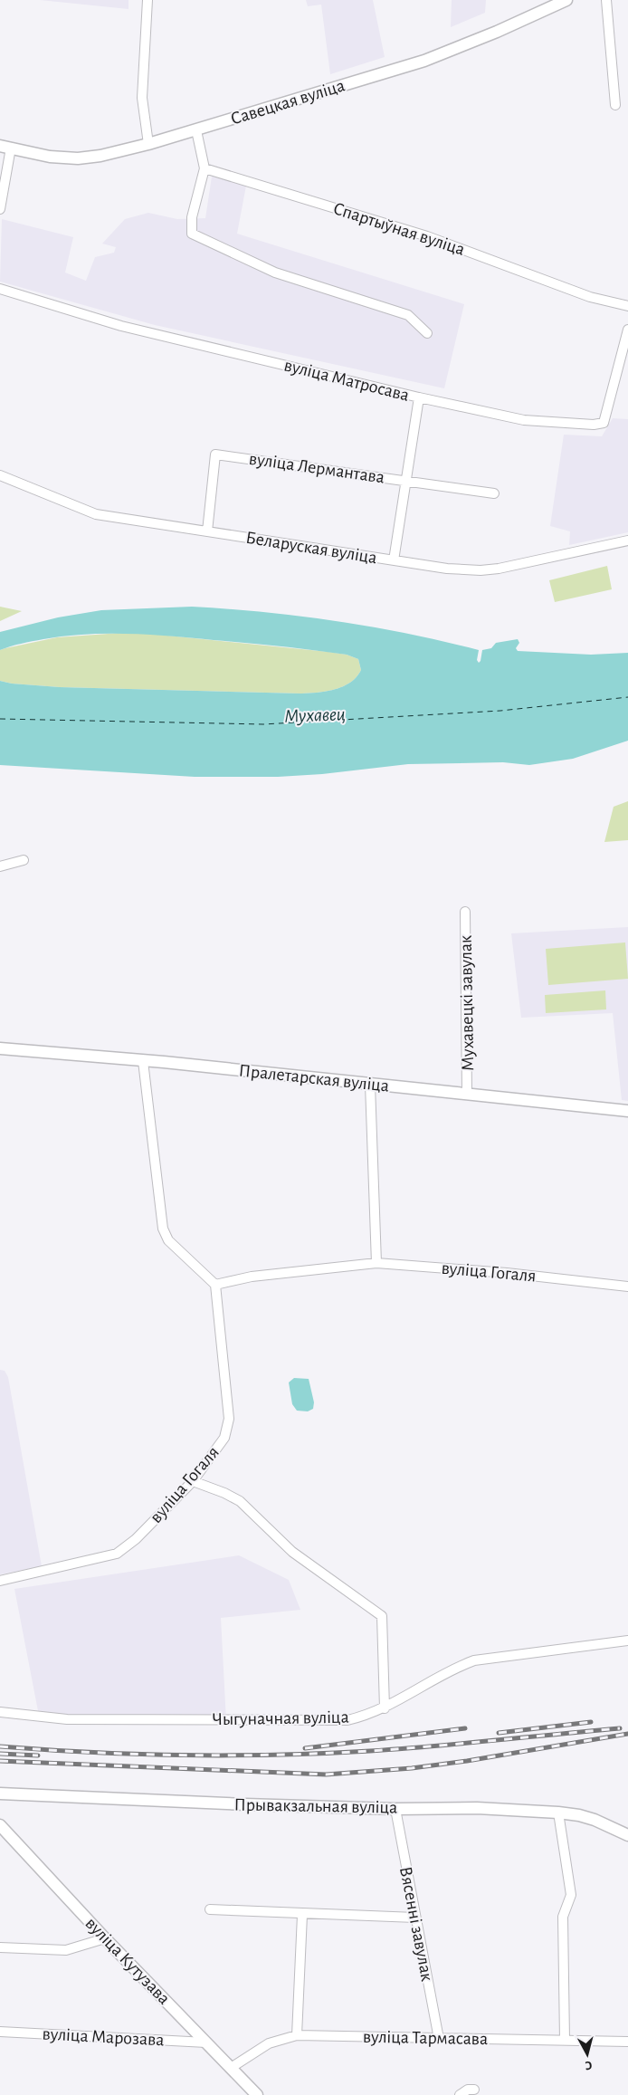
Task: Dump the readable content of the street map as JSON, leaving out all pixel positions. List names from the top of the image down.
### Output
{
  "streets": {
    "main road": [
      "Савецкая вуліца",
      "Пралетарская вуліца",
      "Прывакзальная вуліца",
      "вуліца Кутузава"
    ],
    "street": [
      "Спартыўная вуліца",
      "вуліца Матросава",
      "вуліца Лермантава",
      "Беларуская вуліца",
      "Мухавецкі завулак",
      "вуліца Гогаля",
      "Чыгуначная вуліца",
      "Вясенні завулак",
      "вуліца Марозава",
      "вуліца Тармасава"
    ]
  },
  "crossings": [
    ["вуліца Лермантава", "Беларуская вуліца"],
    ["Мухавецкі завулак", "Пралетарская вуліца"],
    ["Прывакзальная вуліца", "Вясенні завулак"],
    ["Вясенні завулак", "вуліца Тармасава"],
    ["вуліца Кутузава", "вуліца Марозава"],
    ["вуліца Кутузава", "вуліца Тармасава"]
  ],
  "water": ["Мухавец"],
  "north": "bottom"
}
